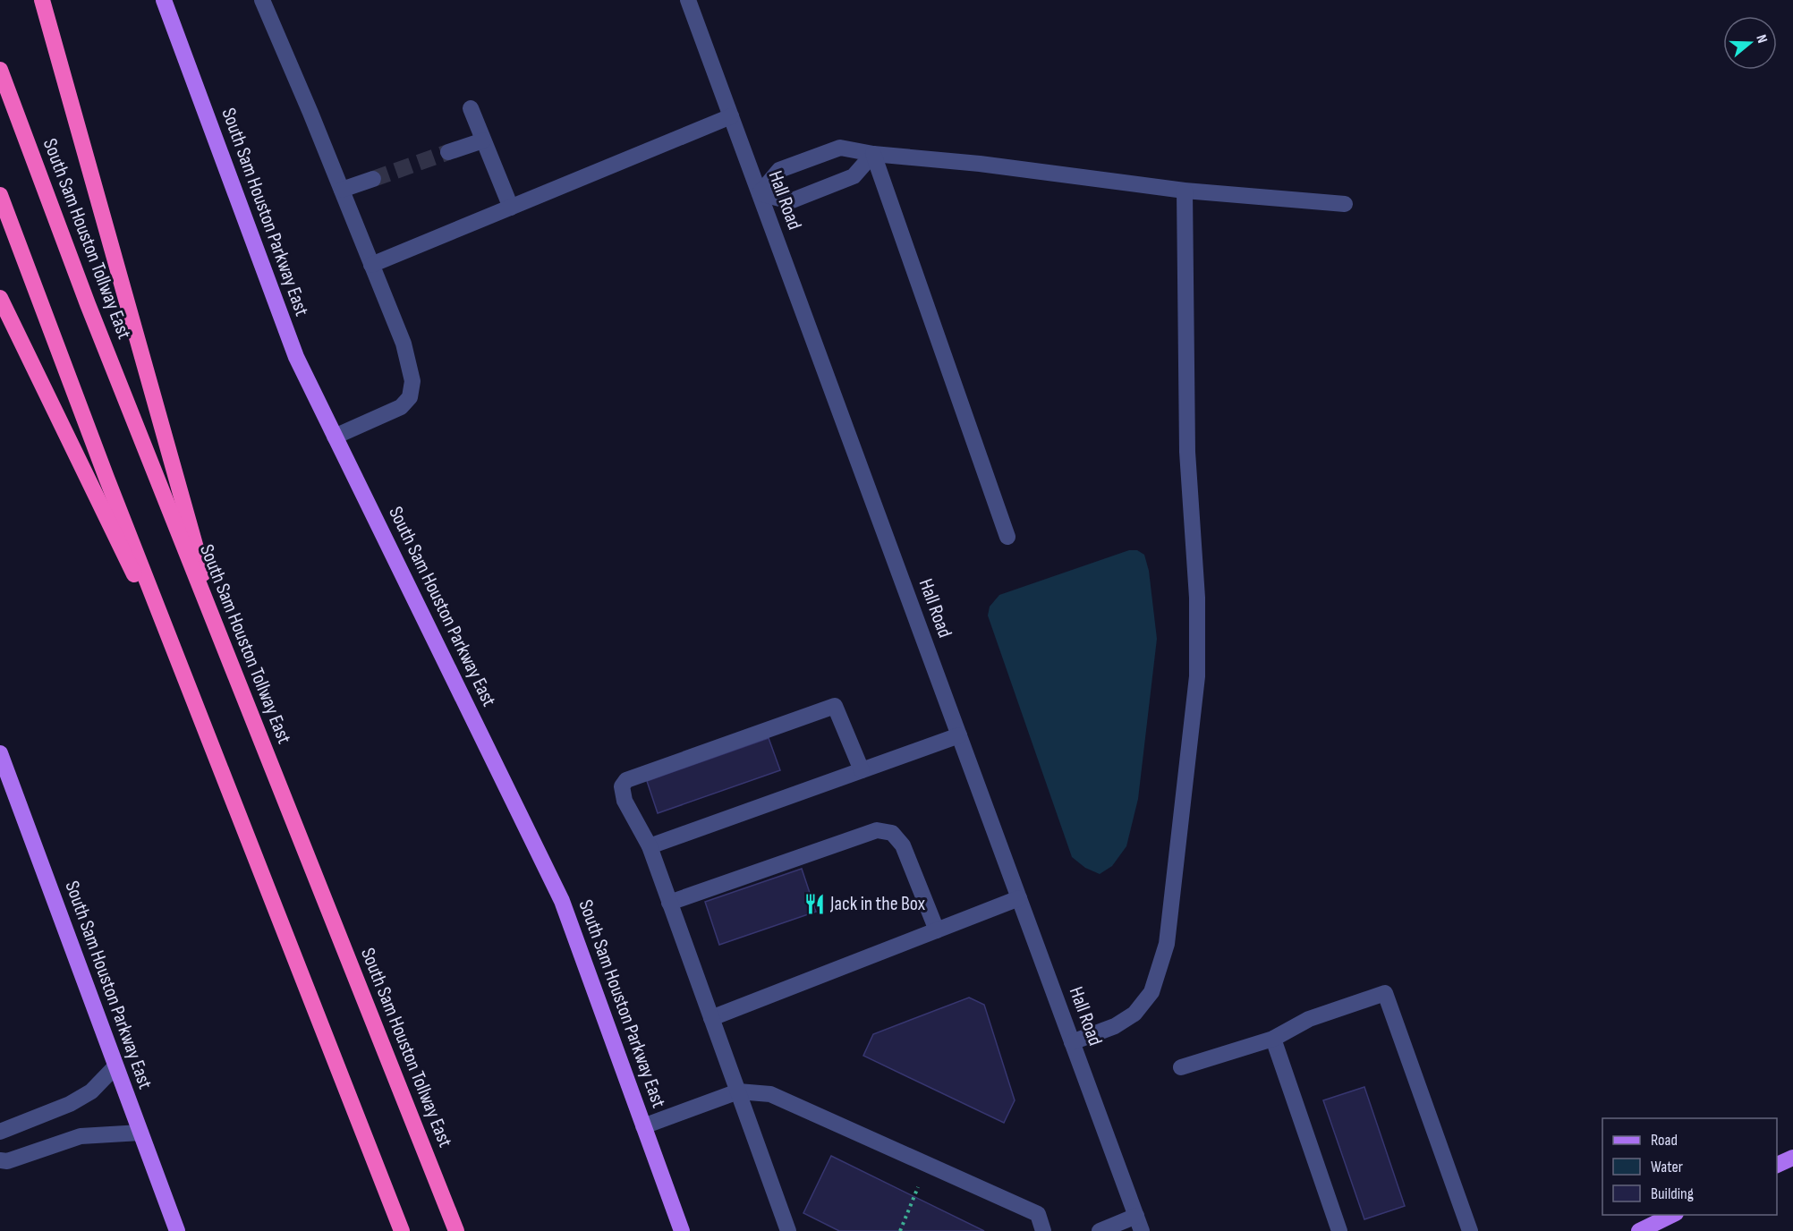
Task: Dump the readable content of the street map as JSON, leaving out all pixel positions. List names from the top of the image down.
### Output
{
  "streets": {
    "highway": ["South Sam Houston Tollway East"],
    "main road": ["South Sam Houston Parkway East"],
    "street": ["Hall Road"]
  },
  "places": {
    "restaurant": ["Jack in the Box"]
  },
  "legend": ["Road", "Water", "Building"],
  "north": "right"
}
